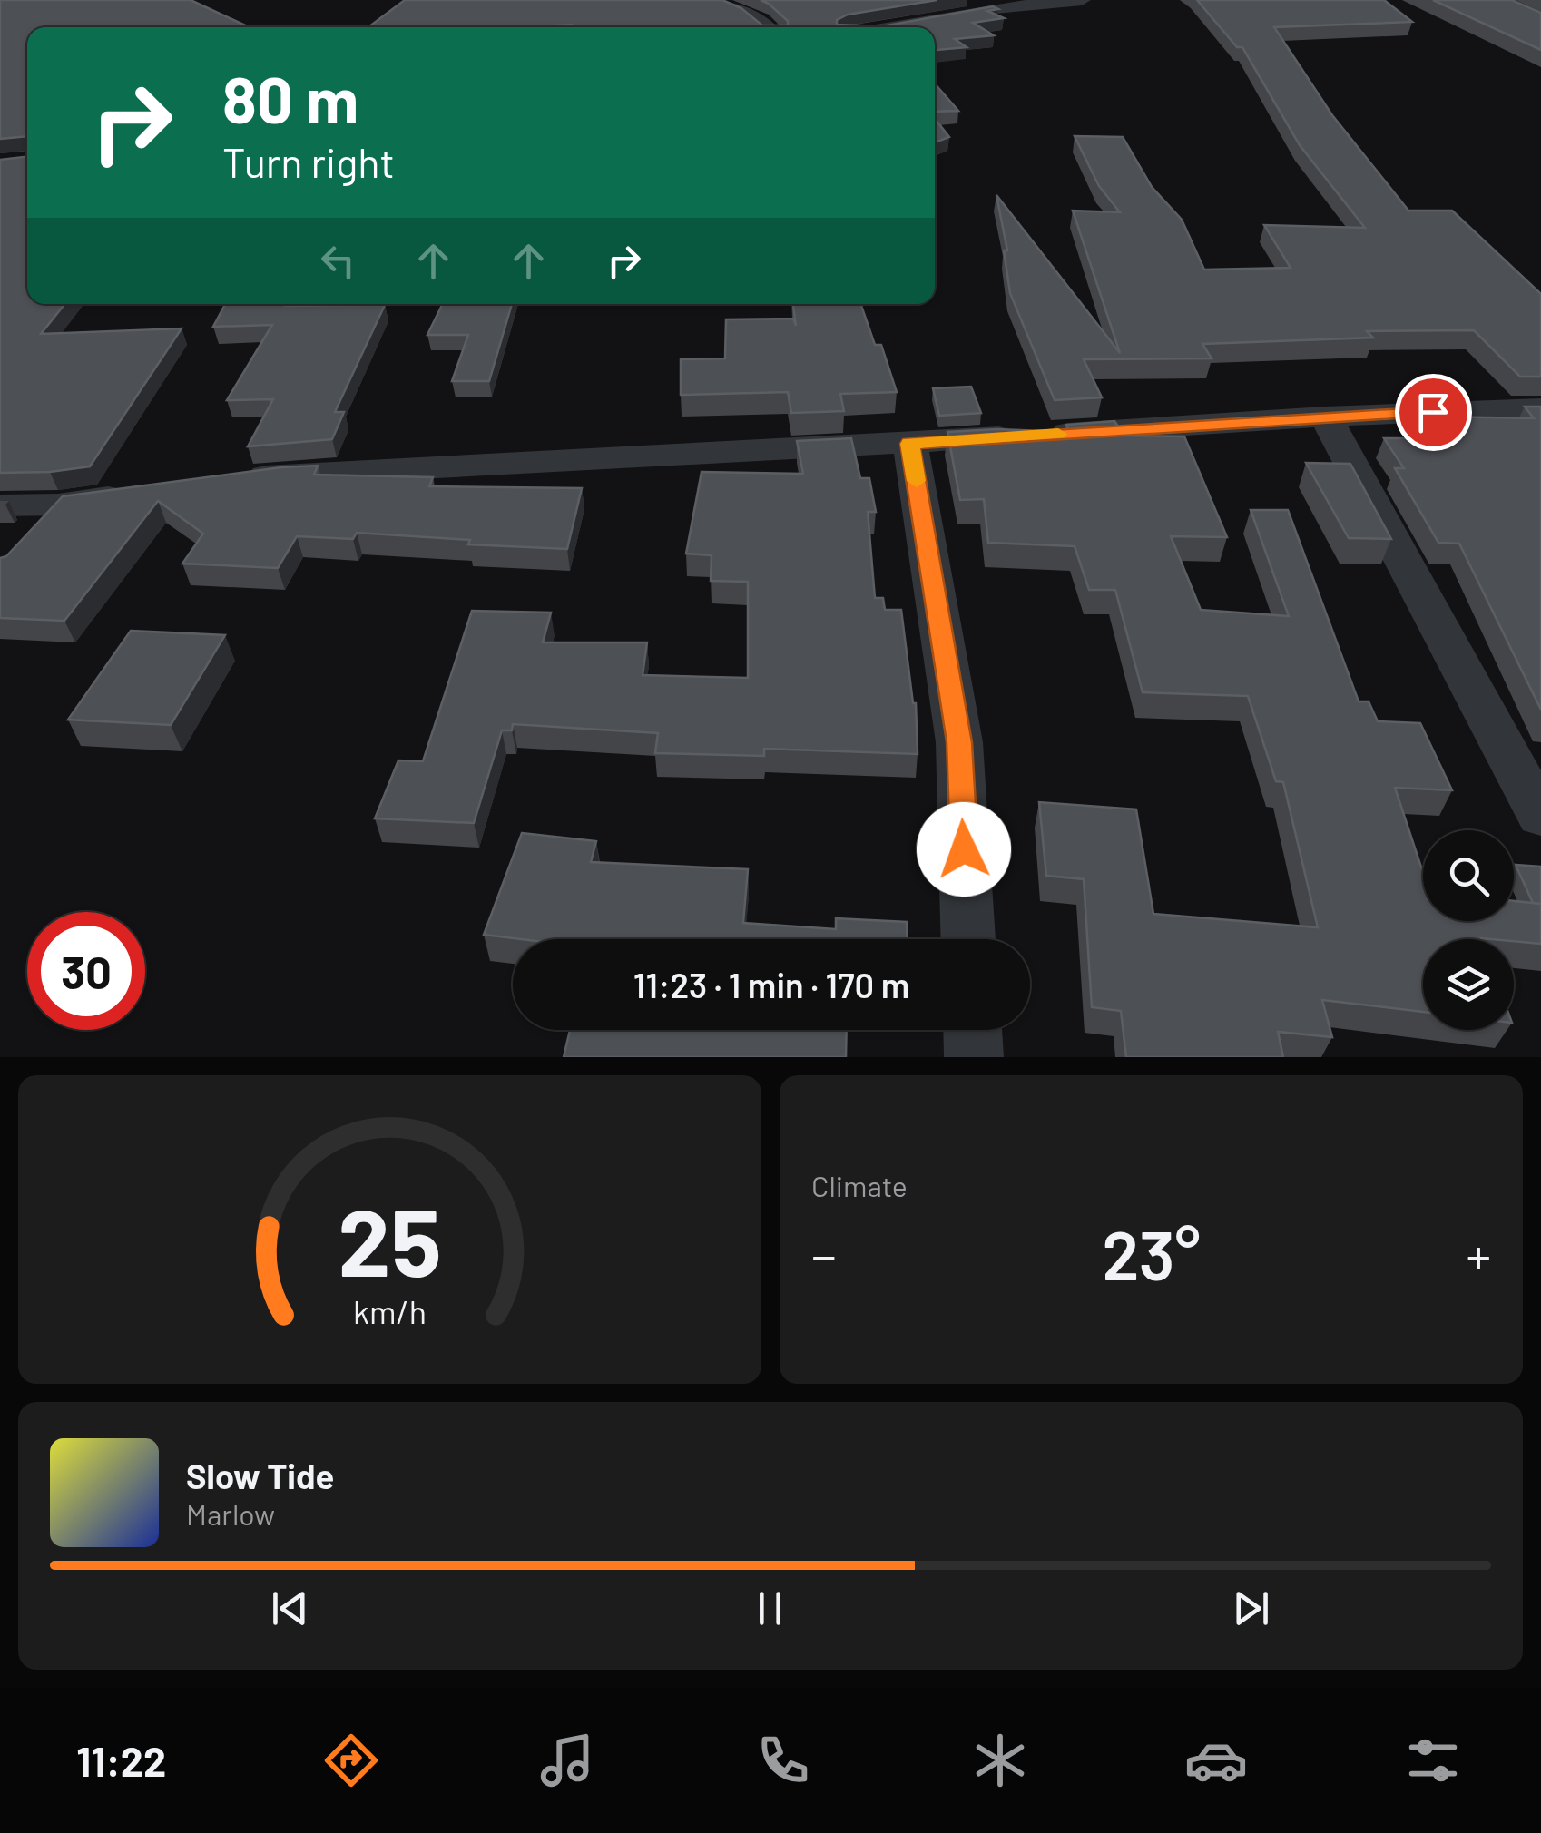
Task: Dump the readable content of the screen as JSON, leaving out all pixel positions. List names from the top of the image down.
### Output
{
  "page": {
    "turn": ["80 m", "Turn right"],
    "limit": "30",
    "trip": "11:23 · 1 min · 170 m",
    "tile": "Climate",
    "heat": ["−", "23°", "+"],
    "song": ["Slow Tide", "Marlow"],
    "tabs": "11:22",
    "gauge": ["25", "km/h"]
  }
}
